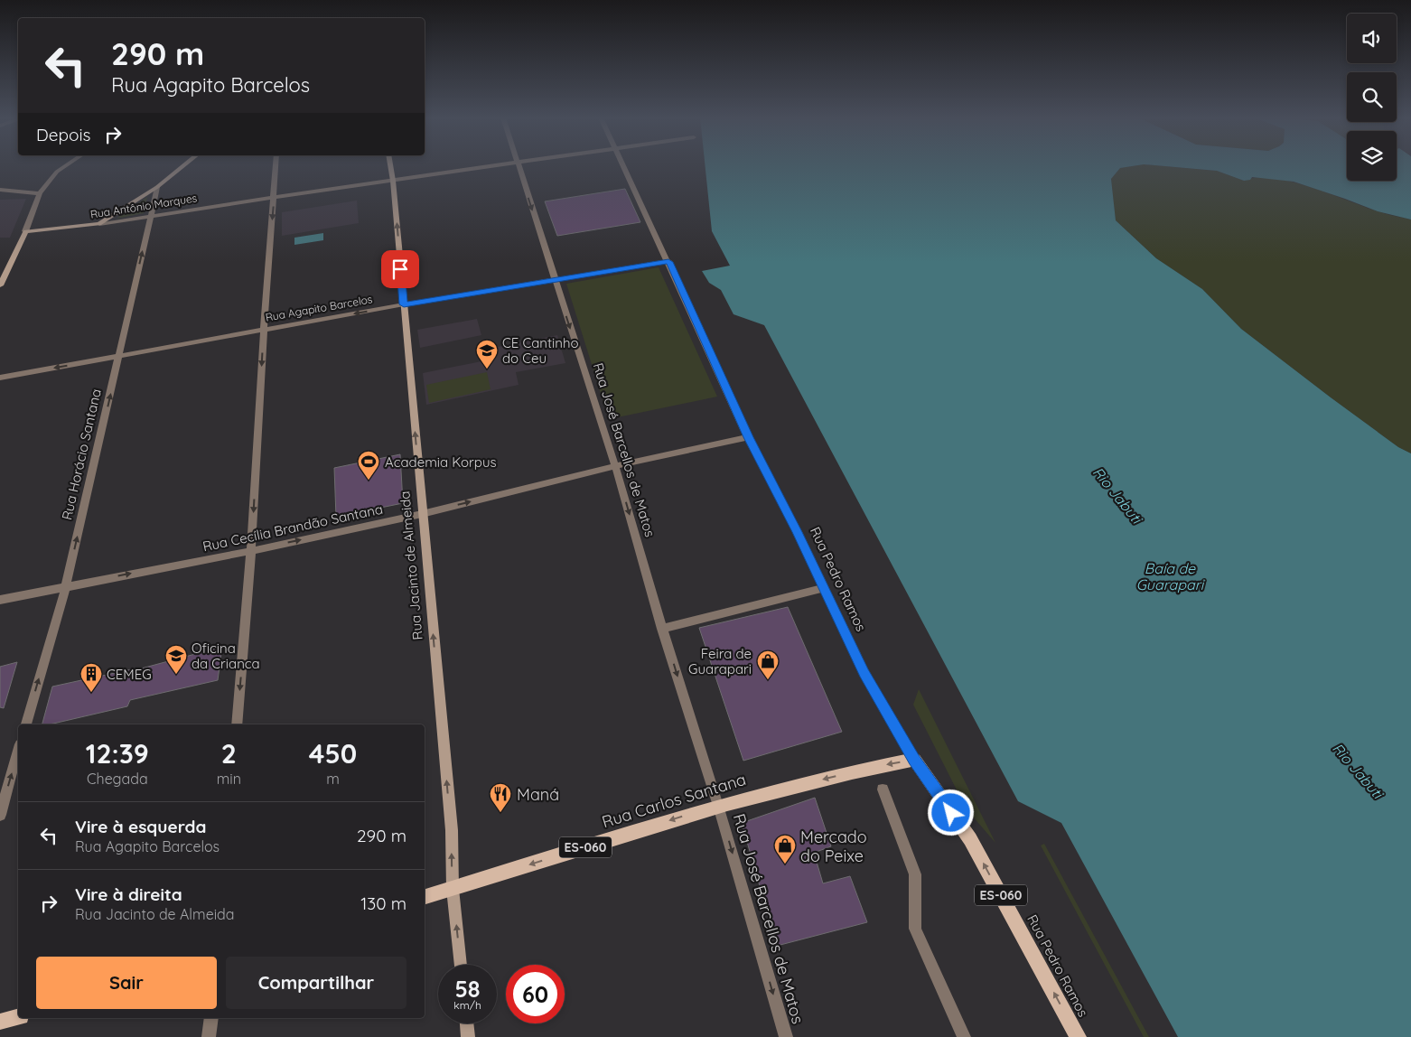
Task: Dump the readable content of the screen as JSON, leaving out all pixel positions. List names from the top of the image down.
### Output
{
  "streets": {
    "main road": ["Rua Pedro Ramos", "Rua Carlos Santana", "ES-060"],
    "street": [
      "Rua Antônio Marques",
      "Rua Agapito Barcelos",
      "Rua José Barcellos de Matos",
      "Rua Horácio Santana",
      "Rua Cecília Brandão Santana",
      "Rua Jacinto de Almeida"
    ]
  },
  "crossings": [
    ["Rua Antônio Marques", "Rua Horácio Santana"],
    ["Rua Antônio Marques", "Rua Jacinto de Almeida"],
    ["Rua Agapito Barcelos", "Rua José Barcellos de Matos"],
    ["Rua Agapito Barcelos", "Rua Horácio Santana"],
    ["Rua Agapito Barcelos", "Rua Jacinto de Almeida"],
    ["Rua Agapito Barcelos", "Rua Pedro Ramos"],
    ["Rua José Barcellos de Matos", "Rua Cecília Brandão Santana"],
    ["Rua José Barcellos de Matos", "Rua Carlos Santana"],
    ["Rua Horácio Santana", "Rua Cecília Brandão Santana"],
    ["Rua Cecília Brandão Santana", "Rua Jacinto de Almeida"],
    ["Rua Cecília Brandão Santana", "Rua Pedro Ramos"],
    ["Rua Jacinto de Almeida", "Rua Carlos Santana"],
    ["Rua Pedro Ramos", "Rua Carlos Santana"]
  ],
  "one_way": [
    "Rua Agapito Barcelos",
    "Rua José Barcellos de Matos",
    "Rua Horácio Santana",
    "Rua Cecília Brandão Santana",
    "Rua Jacinto de Almeida",
    "Rua Carlos Santana"
  ],
  "water": ["Rio Jabuti", "Baía de Guarapari"],
  "places": {
    "school or university": ["CE Cantinho do Ceu", "Oficina da Crianca"],
    "sports": ["Academia Korpus"],
    "shop": ["Feira de Guarapari", "Mercado do Peixe"],
    "building": ["CEMEG"],
    "restaurant": ["Maná"]
  },
  "page": {
    "turn": ["290 m", "Rua Agapito Barcelos"],
    "then": "Depois",
    "eta": [
      "12:39",
      "Chegada",
      "2",
      "min",
      "450",
      "m"
    ],
    "list": [
      {
        "name": "Vire à esquerda",
        "note": "Rua Agapito Barcelos",
        "value": "290 m"
      },
      {
        "name": "Vire à direita",
        "note": "Rua Jacinto de Almeida",
        "value": "130 m"
      }
    ],
    "buttons": ["Sair", "Compartilhar"],
    "speed": "58 km/h",
    "limit": "60"
  }
}
